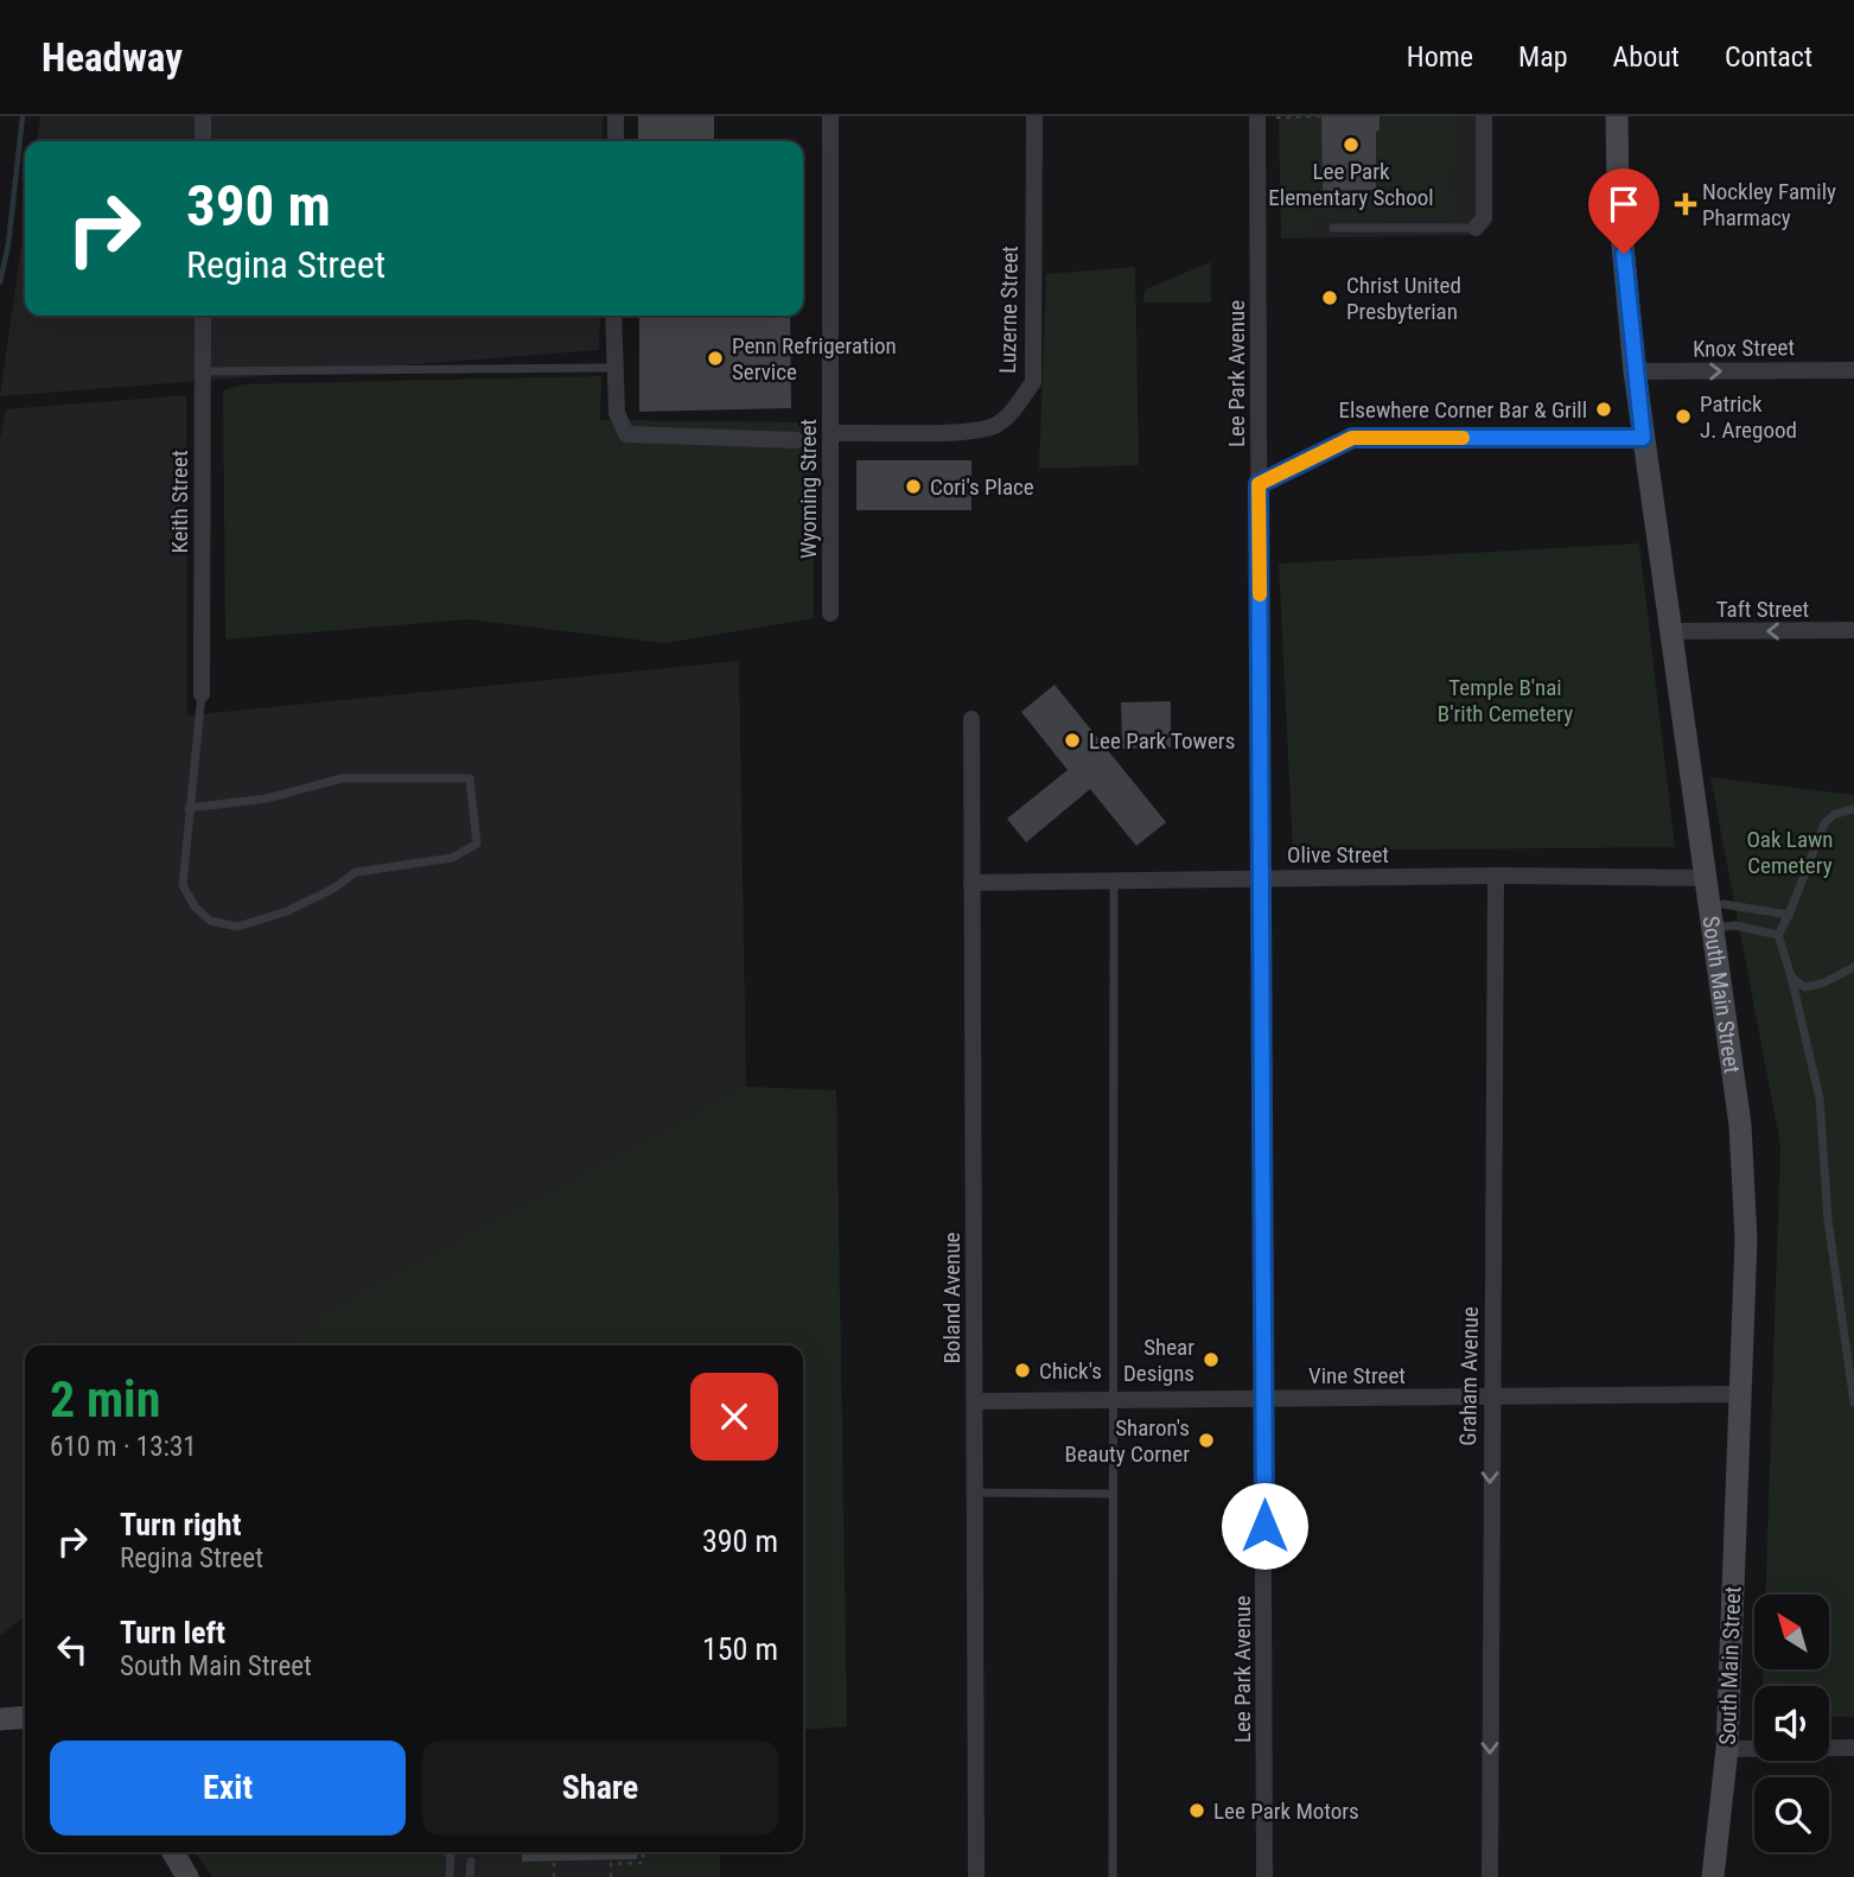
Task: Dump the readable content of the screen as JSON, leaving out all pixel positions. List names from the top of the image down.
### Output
{
  "streets": {
    "main road": ["South Main Street"],
    "street": [
      "Luzerne Street",
      "Knox Street",
      "Lee Park Avenue",
      "Wyoming Street",
      "Keith Street",
      "Taft Street",
      "Olive Street",
      "Boland Avenue",
      "Vine Street",
      "Graham Avenue"
    ]
  },
  "crossings": [
    ["Luzerne Street", "Wyoming Street"],
    ["Knox Street", "South Main Street"],
    ["Lee Park Avenue", "Olive Street"],
    ["Lee Park Avenue", "Vine Street"],
    ["Taft Street", "South Main Street"],
    ["Olive Street", "South Main Street"],
    ["Olive Street", "Boland Avenue"],
    ["Olive Street", "Graham Avenue"],
    ["South Main Street", "Vine Street"],
    ["Boland Avenue", "Vine Street"],
    ["Vine Street", "Graham Avenue"]
  ],
  "one_way": ["Knox Street", "Taft Street", "Graham Avenue"],
  "parks": ["Temple B'nai B'rith Cemetery", "Oak Lawn Cemetery"],
  "places": {
    "other": [
      "Lee Park Elementary School",
      "Christ United Presbyterian",
      "Penn Refrigeration Service",
      "Elsewhere Corner Bar & Grill",
      "Patrick J. Aregood",
      "Cori's Place",
      "Lee Park Towers",
      "Shear Designs",
      "Chick's",
      "Sharon's Beauty Corner",
      "Lee Park Motors"
    ],
    "health": ["Nockley Family Pharmacy"]
  },
  "north": "top left",
  "page": {
    "header": "Headway",
    "nav": [
      "Home",
      "Map",
      "About",
      "Contact"
    ],
    "turn": ["390 m", "Regina Street"],
    "heading": ["2 min", "610 m · 13:31"],
    "list": [
      {
        "name": "Turn right",
        "note": "Regina Street",
        "value": "390 m"
      },
      {
        "name": "Turn left",
        "note": "South Main Street",
        "value": "150 m"
      }
    ],
    "buttons": ["Exit", "Share"]
  }
}
